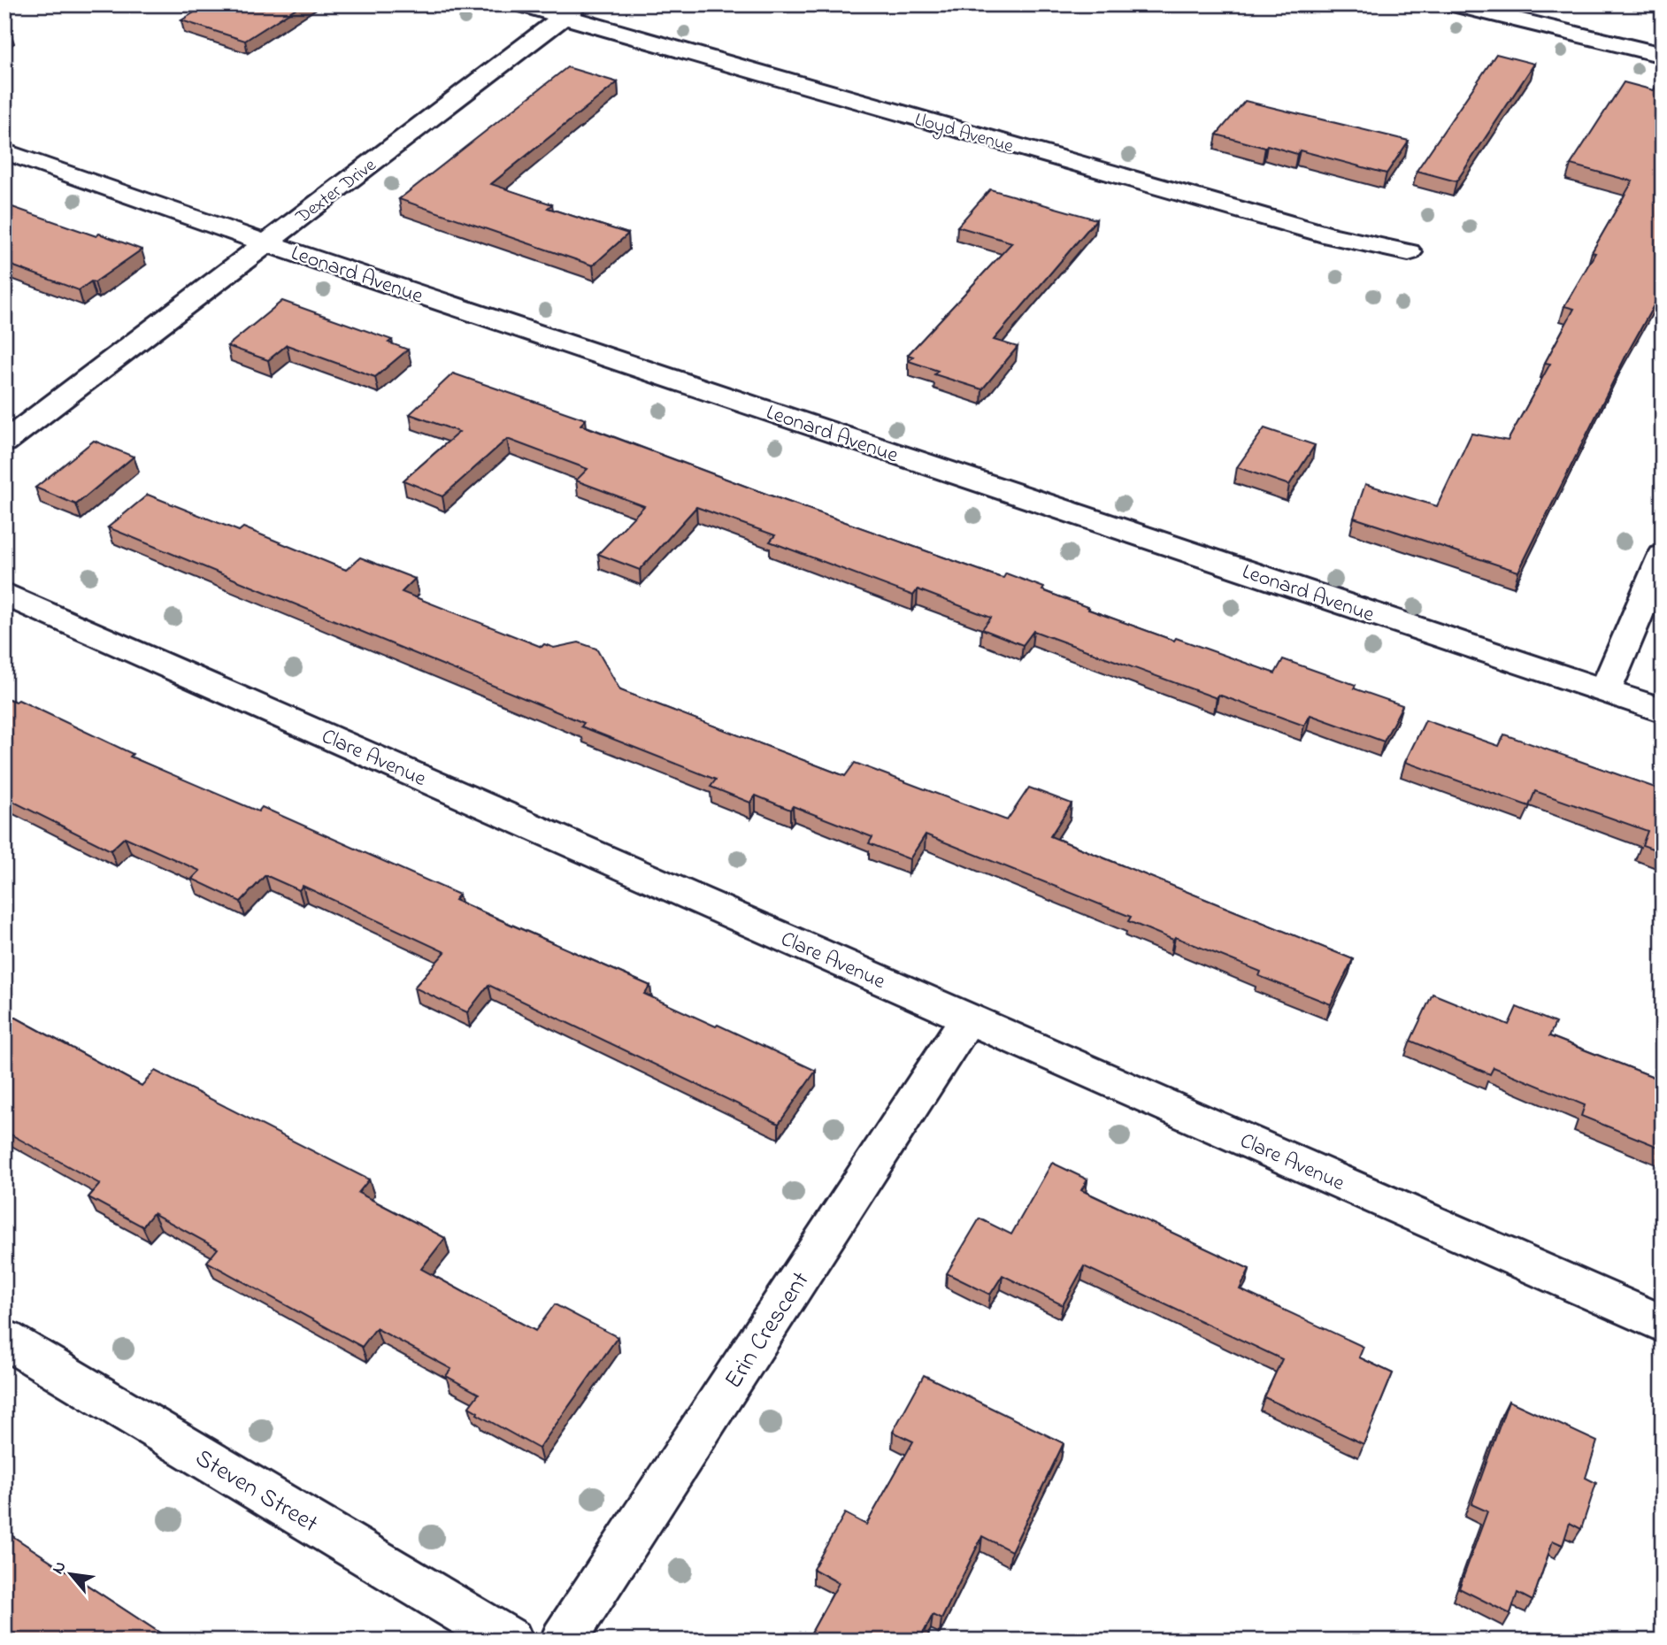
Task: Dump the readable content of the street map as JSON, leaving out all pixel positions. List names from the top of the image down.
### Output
{
  "streets": {
    "street": [
      "Lloyd Avenue",
      "Dexter Drive",
      "Leonard Avenue",
      "Clare Avenue",
      "Erin Crescent",
      "Steven Street"
    ]
  },
  "crossings": [
    ["Lloyd Avenue", "Dexter Drive"],
    ["Dexter Drive", "Leonard Avenue"],
    ["Clare Avenue", "Erin Crescent"]
  ],
  "north": "top left"
}
